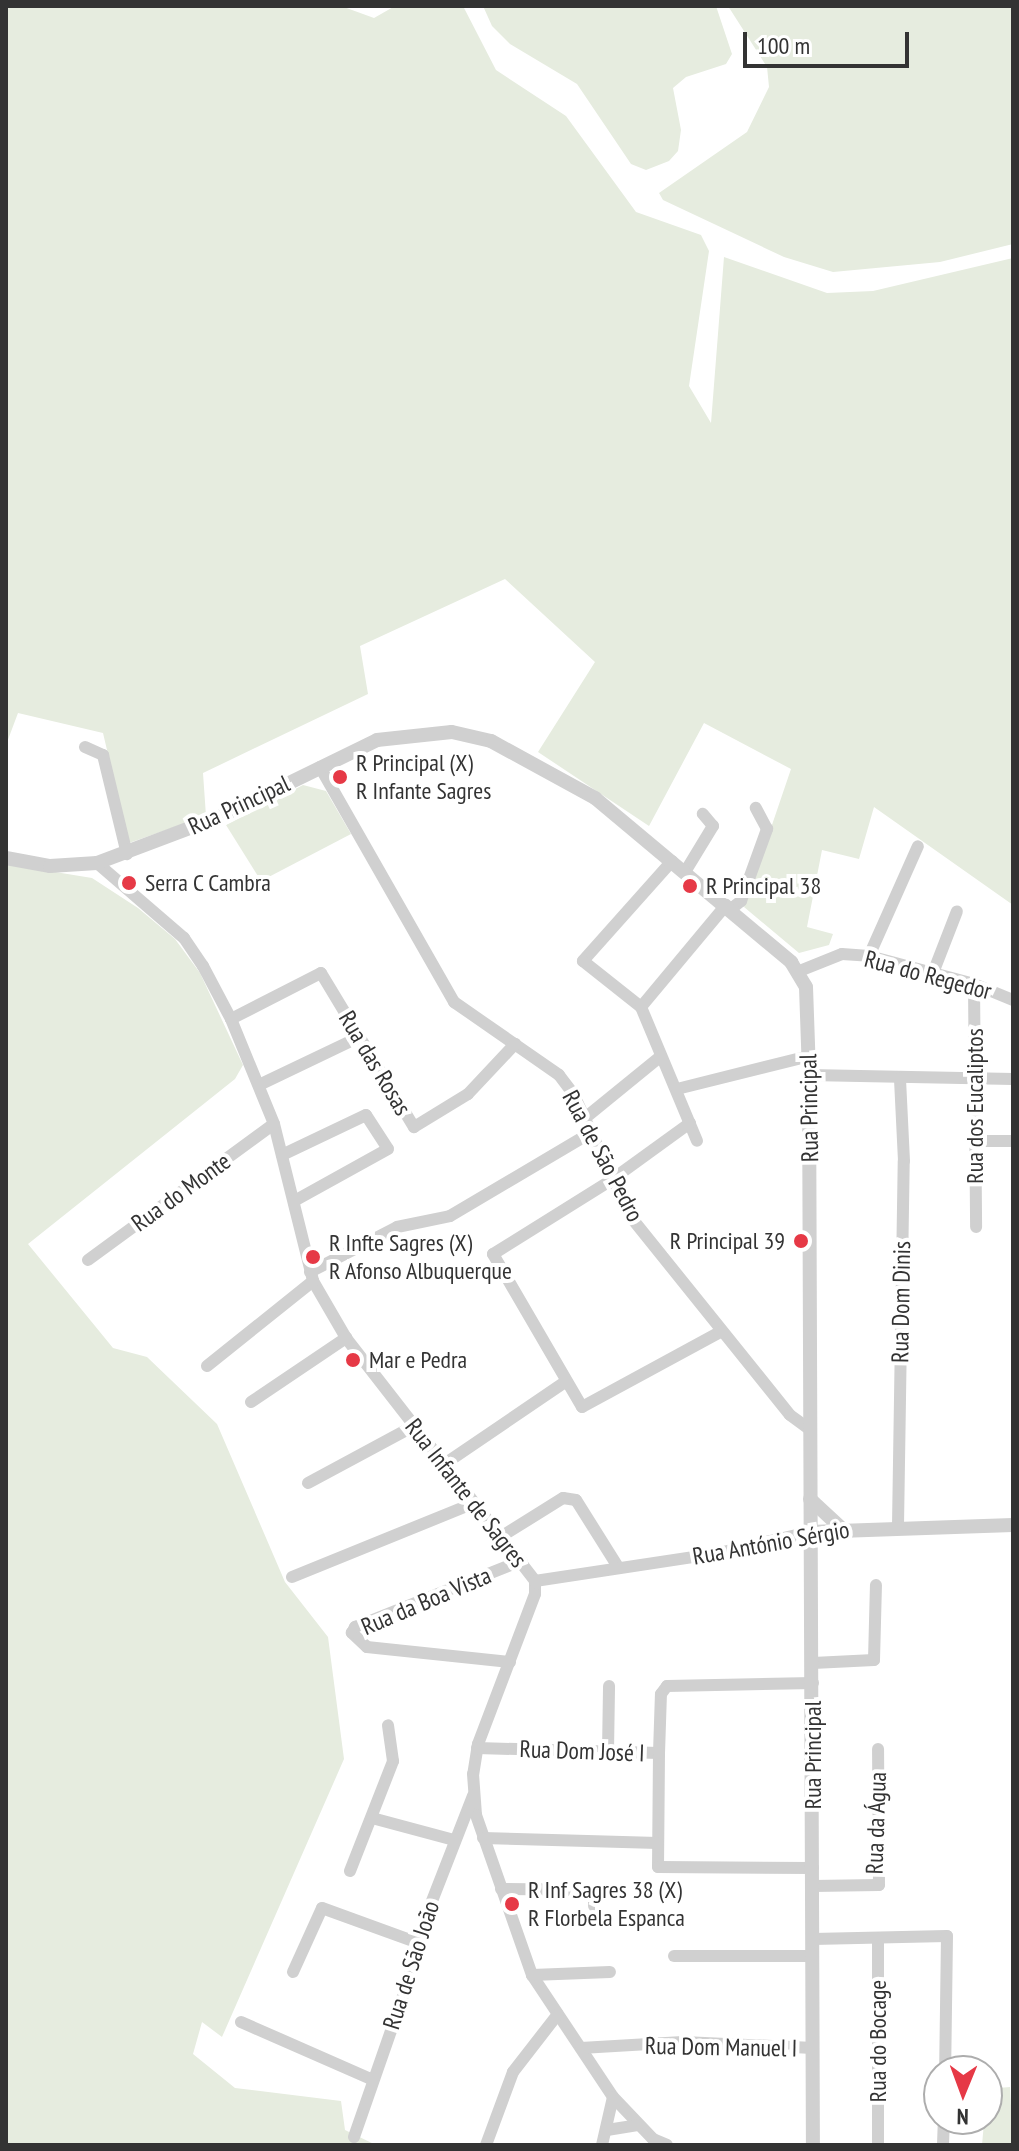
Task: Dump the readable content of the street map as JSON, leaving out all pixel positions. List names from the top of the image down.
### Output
{
  "streets": {
    "street": [
      "Rua Principal",
      "Rua do Regedor",
      "Rua das Rosas",
      "Rua dos Eucaliptos",
      "Rua de São Pedro",
      "Rua do Monte",
      "Rua Dom Dinis",
      "Rua Infante de Sagres",
      "Rua António Sérgio",
      "Rua da Boa Vista",
      "Rua Dom José I",
      "Rua da Água",
      "Rua de São João",
      "Rua do Bocage",
      "Rua Dom Manuel I"
    ]
  },
  "crossings": [
    ["Rua Principal", "Rua do Regedor"],
    ["Rua Principal", "Rua de São Pedro"],
    ["Rua Principal", "Rua Infante de Sagres"],
    ["Rua Principal", "Rua António Sérgio"],
    ["Rua Principal", "Rua da Água"],
    ["Rua Principal", "Rua Dom Manuel I"],
    ["Rua do Regedor", "Rua dos Eucaliptos"],
    ["Rua das Rosas", "Rua de São Pedro"],
    ["Rua das Rosas", "Rua Infante de Sagres"],
    ["Rua do Monte", "Rua Infante de Sagres"],
    ["Rua Dom Dinis", "Rua António Sérgio"],
    ["Rua Infante de Sagres", "Rua António Sérgio"],
    ["Rua Infante de Sagres", "Rua da Boa Vista"],
    ["Rua Infante de Sagres", "Rua Dom José I"],
    ["Rua Infante de Sagres", "Rua de São João"],
    ["Rua Infante de Sagres", "Rua Dom Manuel I"]
  ],
  "places": [
    "R Principal (X) R Infante Sagres",
    "Serra C Cambra",
    "R Principal 38",
    "R Principal 39",
    "R Infte Sagres (X) R Afonso Albuquerque",
    "Mar e Pedra",
    "R Inf Sagres 38 (X) R Florbela Espanca"
  ],
  "scale_bar": "100 m",
  "north": "bottom"
}
